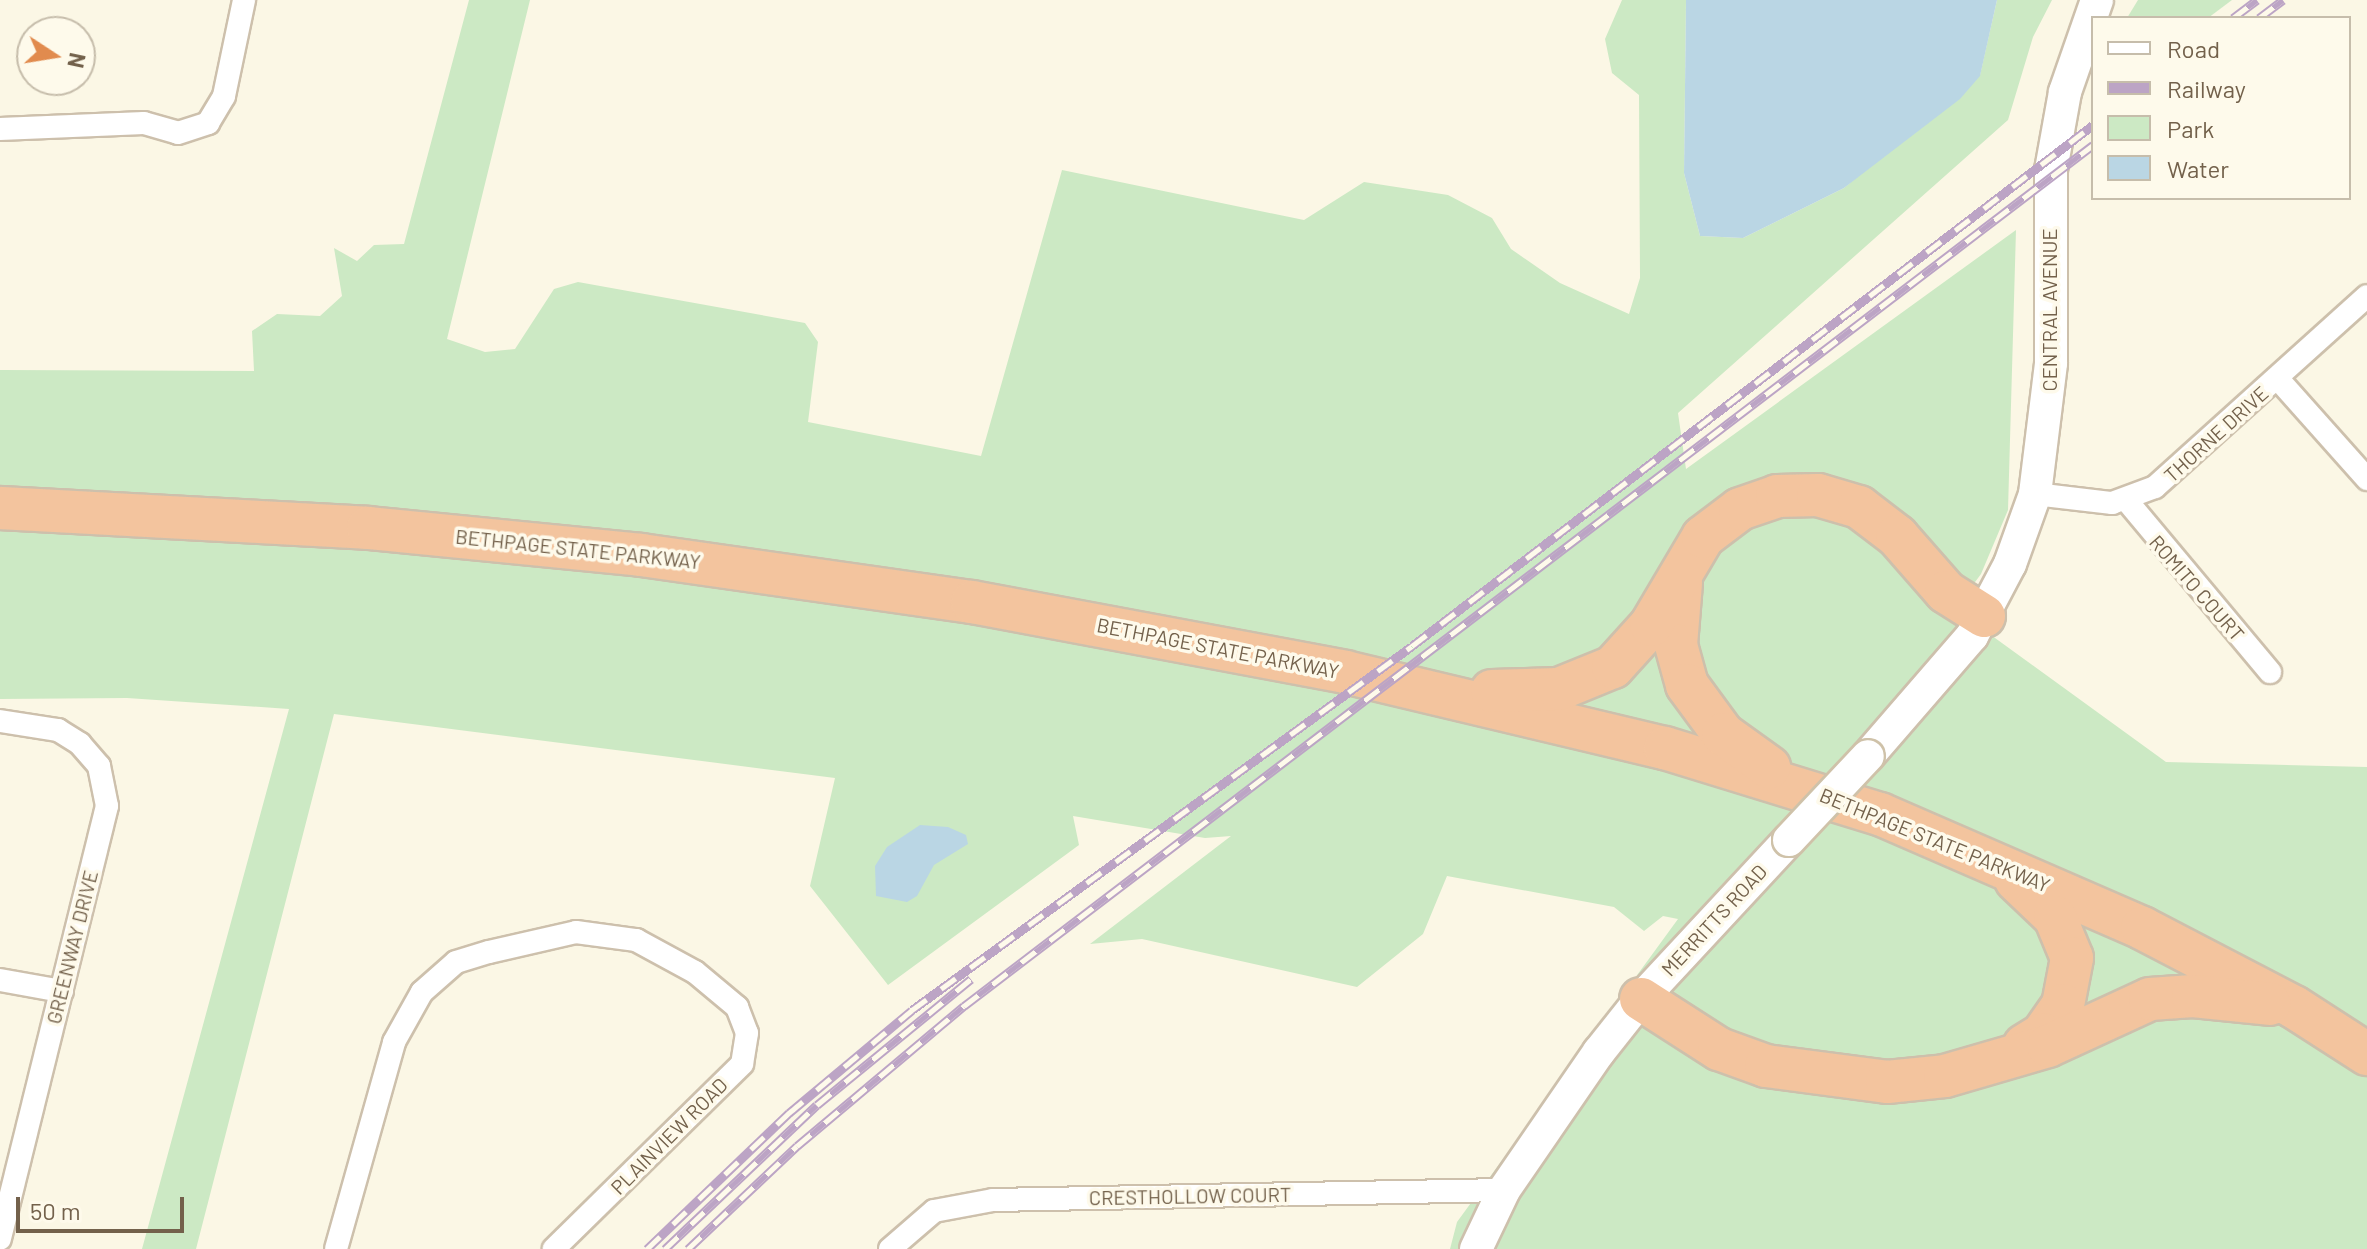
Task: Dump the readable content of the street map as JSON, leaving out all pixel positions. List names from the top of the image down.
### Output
{
  "streets": {
    "highway": ["BETHPAGE STATE PARKWAY"],
    "main road": ["CENTRAL AVENUE", "MERRITTS ROAD"],
    "street": [
      "THORNE DRIVE",
      "ROMITO COURT",
      "GREENWAY DRIVE",
      "PLAINVIEW ROAD",
      "CRESTHOLLOW COURT"
    ]
  },
  "crossings": [
    ["CENTRAL AVENUE", "THORNE DRIVE"],
    ["CENTRAL AVENUE", "MERRITTS ROAD"],
    ["THORNE DRIVE", "ROMITO COURT"],
    ["MERRITTS ROAD", "CRESTHOLLOW COURT"]
  ],
  "legend": [
    "Road",
    "Railway",
    "Park",
    "Water"
  ],
  "scale_bar": "50 m",
  "north": "right"
}
